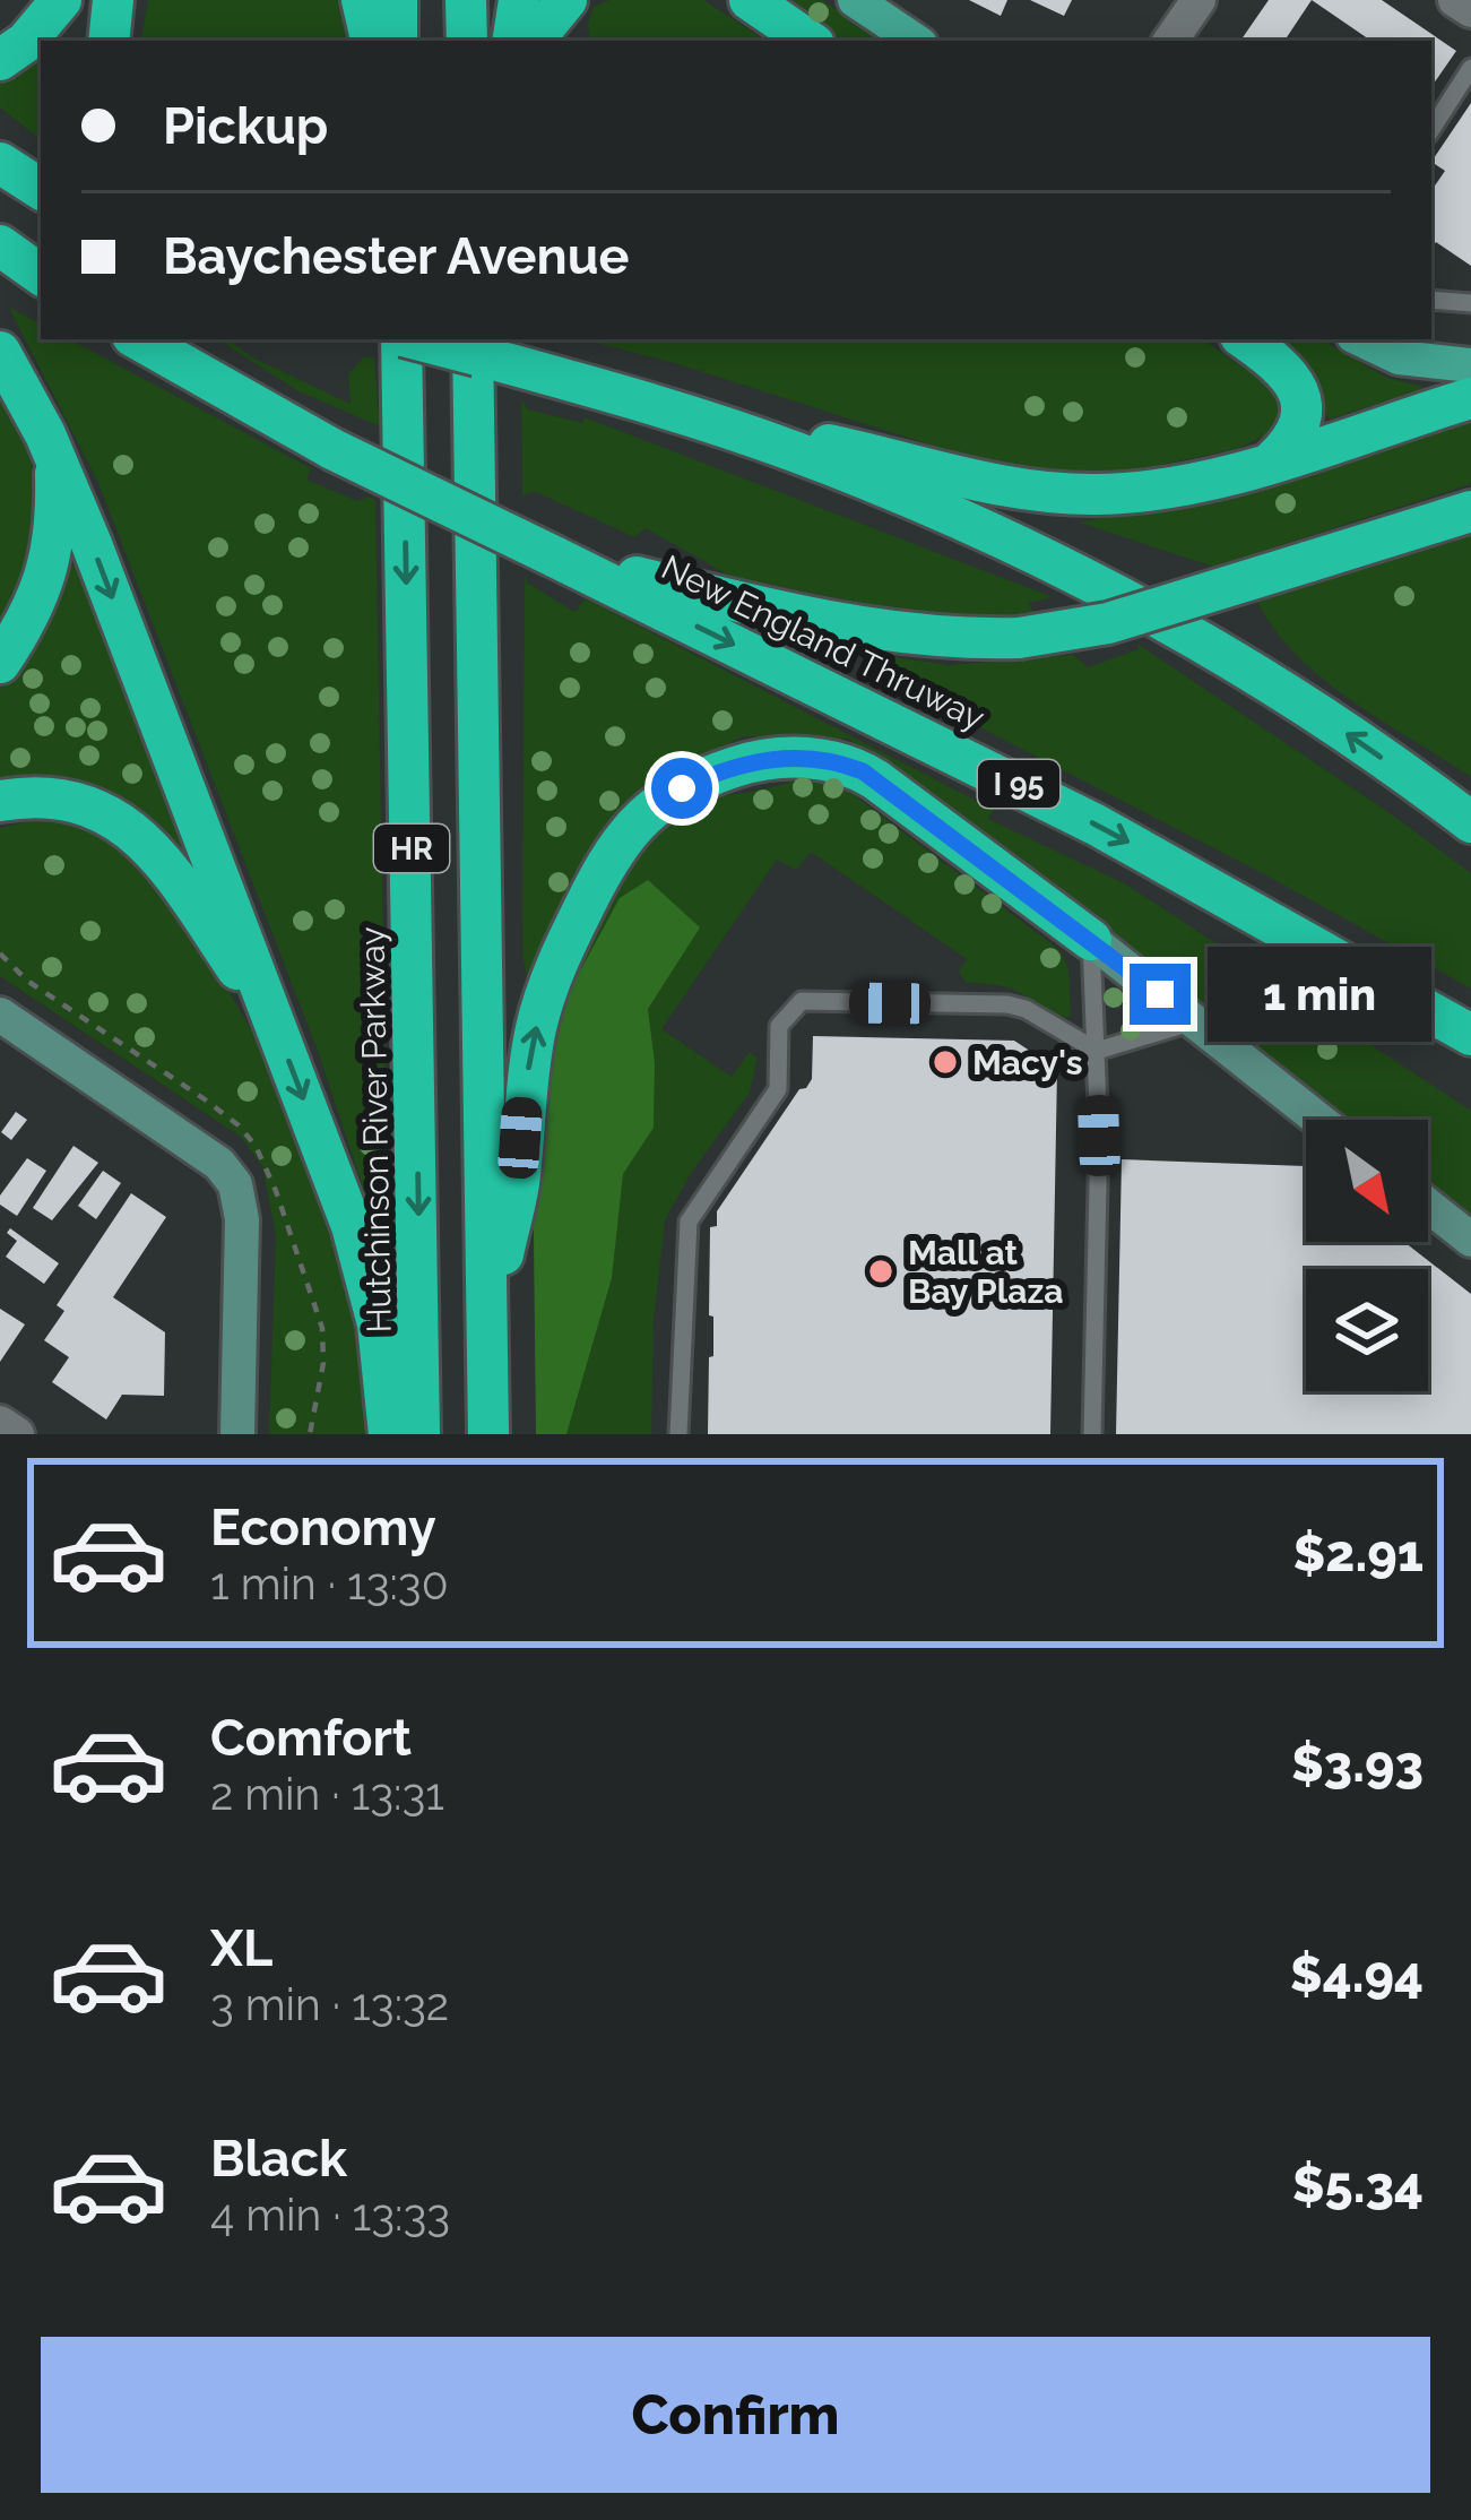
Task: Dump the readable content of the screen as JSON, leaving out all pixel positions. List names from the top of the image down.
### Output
{
  "streets": {
    "highway": [
      "New England Thruway",
      "I 95",
      "HR",
      "Hutchinson River Parkway"
    ]
  },
  "places": ["Macy's", "Mall at Bay Plaza"],
  "north": "bottom right",
  "page": {
    "banner": ["Pickup", "Baychester Avenue"],
    "bubble": "1 min",
    "list": [
      {
        "name": "Economy",
        "note": "1 min · 13:30",
        "value": "$2.91"
      },
      {
        "name": "Comfort",
        "note": "2 min · 13:31",
        "value": "$3.93"
      },
      {
        "name": "XL",
        "note": "3 min · 13:32",
        "value": "$4.94"
      },
      {
        "name": "Black",
        "note": "4 min · 13:33",
        "value": "$5.34"
      }
    ],
    "buttons": "Confirm"
  }
}
